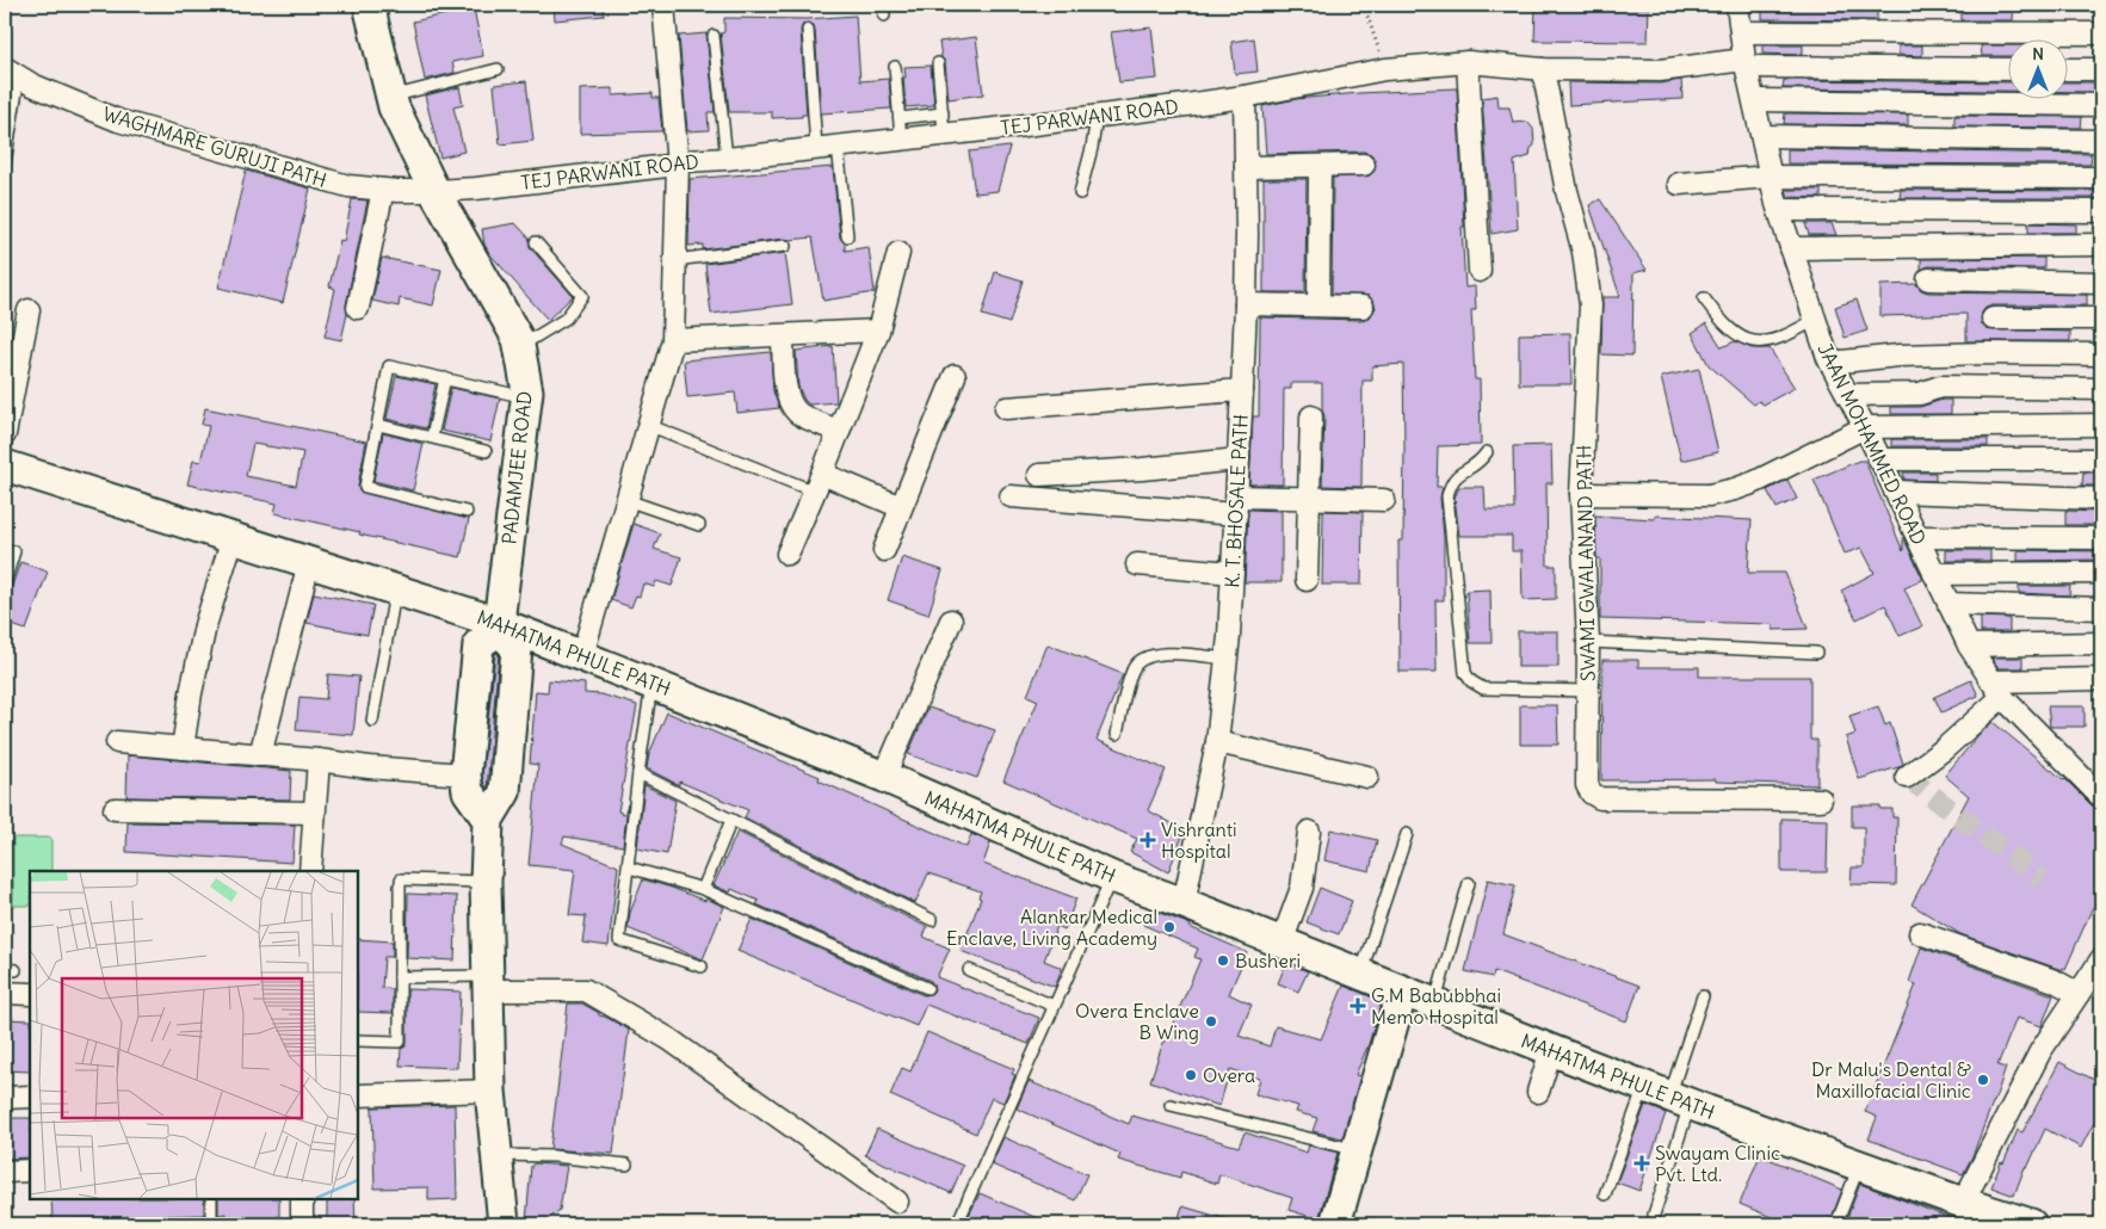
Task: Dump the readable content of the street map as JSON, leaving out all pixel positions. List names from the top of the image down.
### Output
{
  "streets": {
    "main road": ["PADAMJEE ROAD", "MAHATMA PHULE PATH"],
    "street": [
      "TEJ PARWANI ROAD",
      "WAGHMARE GURUJI PATH",
      "JAAN MOHAMMED ROAD",
      "K. T. BHOSALE PATH",
      "SWAMI GWALANAND PATH"
    ]
  },
  "crossings": [
    ["TEJ PARWANI ROAD", "WAGHMARE GURUJI PATH"],
    ["TEJ PARWANI ROAD", "JAAN MOHAMMED ROAD"],
    ["TEJ PARWANI ROAD", "PADAMJEE ROAD"],
    ["TEJ PARWANI ROAD", "K. T. BHOSALE PATH"],
    ["TEJ PARWANI ROAD", "SWAMI GWALANAND PATH"],
    ["WAGHMARE GURUJI PATH", "PADAMJEE ROAD"],
    ["PADAMJEE ROAD", "MAHATMA PHULE PATH"],
    ["K. T. BHOSALE PATH", "MAHATMA PHULE PATH"]
  ],
  "places": {
    "health": ["Vishranti Hospital", "G.M Babubbhai Memo Hospital", "Swayam Clinic Pvt. Ltd."],
    "other": [
      "Alankar Medical Enclave, Living Academy",
      "Busheri",
      "Overa Enclave B Wing",
      "Overa",
      "Dr Malu's Dental & Maxillofacial Clinic"
    ]
  },
  "north": "top"
}
